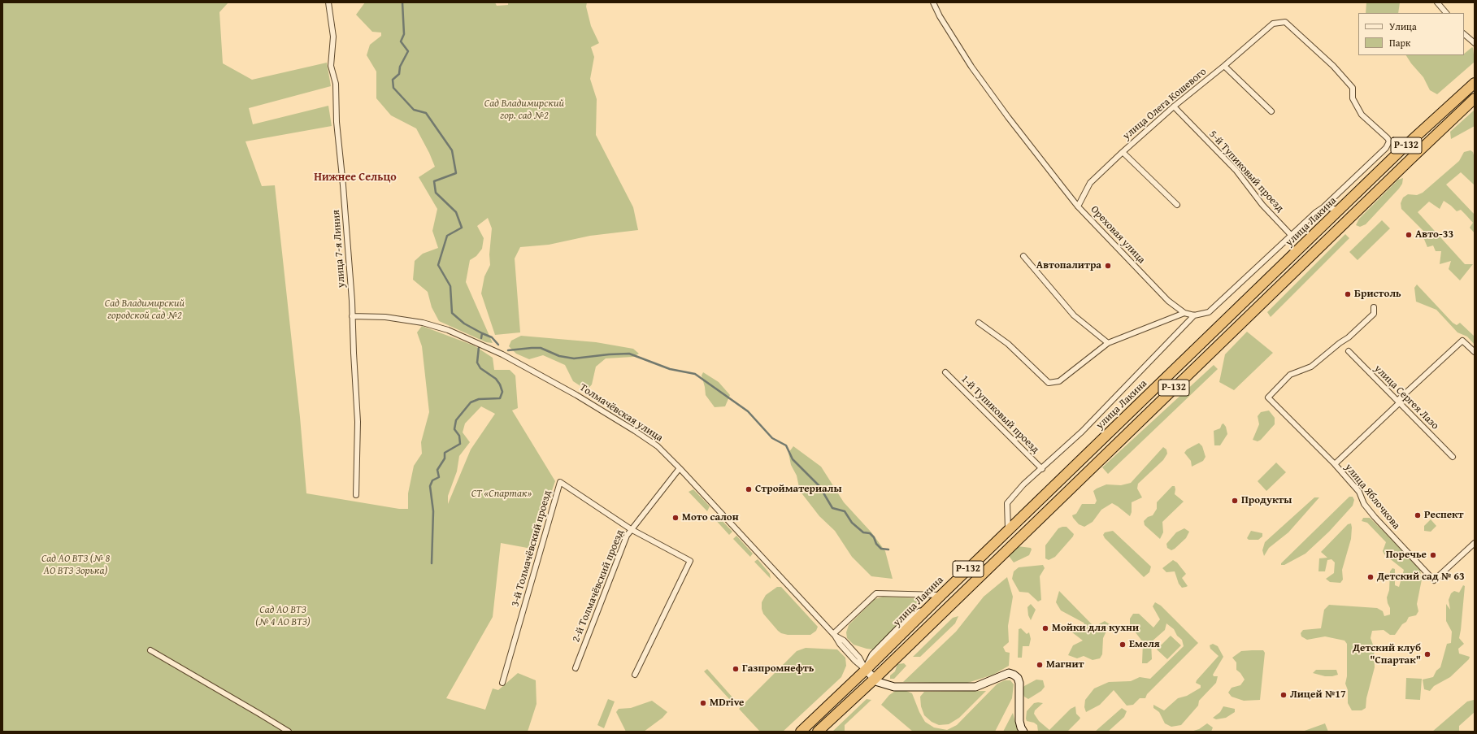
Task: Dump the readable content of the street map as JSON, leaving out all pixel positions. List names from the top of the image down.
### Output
{
  "streets": {
    "highway": ["Р-132", "улица Лакина"],
    "street": [
      "улица Олега Кошевого",
      "5-й Тупиковый проезд",
      "Ореховая улица",
      "улица 7-я Линия",
      "улица Сергея Лазо",
      "Толмачёвская улица",
      "1-й Тупиковый проезд",
      "улица Яблочкова",
      "3-й Толмачёвский проезд",
      "2-й Толмачёвский проезд"
    ]
  },
  "crossings": [
    ["улица Олега Кошевого", "5-й Тупиковый проезд"],
    ["улица Олега Кошевого", "Ореховая улица"],
    ["5-й Тупиковый проезд", "Ореховая улица"],
    ["улица Лакина", "Толмачёвская улица"],
    ["улица 7-я Линия", "Толмачёвская улица"],
    ["Толмачёвская улица", "2-й Толмачёвский проезд"],
    ["3-й Толмачёвский проезд", "2-й Толмачёвский проезд"]
  ],
  "districts": ["Нижнее Сельцо"],
  "parks": [
    "Сад Владимирский гор. сад №2",
    "Сад Владимирский городской сад №2",
    "СТ «Спартак»",
    "Сад АО ВТЗ (№ 8 АО ВТЗ Зорька)",
    "Сад АО ВТЗ (№ 4 АО ВТЗ)"
  ],
  "places": [
    "Авто-33",
    "Автопалитра",
    "Бристоль",
    "Стройматериалы",
    "Продукты",
    "Респект",
    "Мото салон",
    "Поречье",
    "Детский сад № 63",
    "Мойки для кухни",
    "Емеля",
    "Детский клуб \"Спартак\"",
    "Магнит",
    "Газпромнефть",
    "Лицей №17",
    "MDrive"
  ],
  "legend": ["Улица", "Парк"]
}
